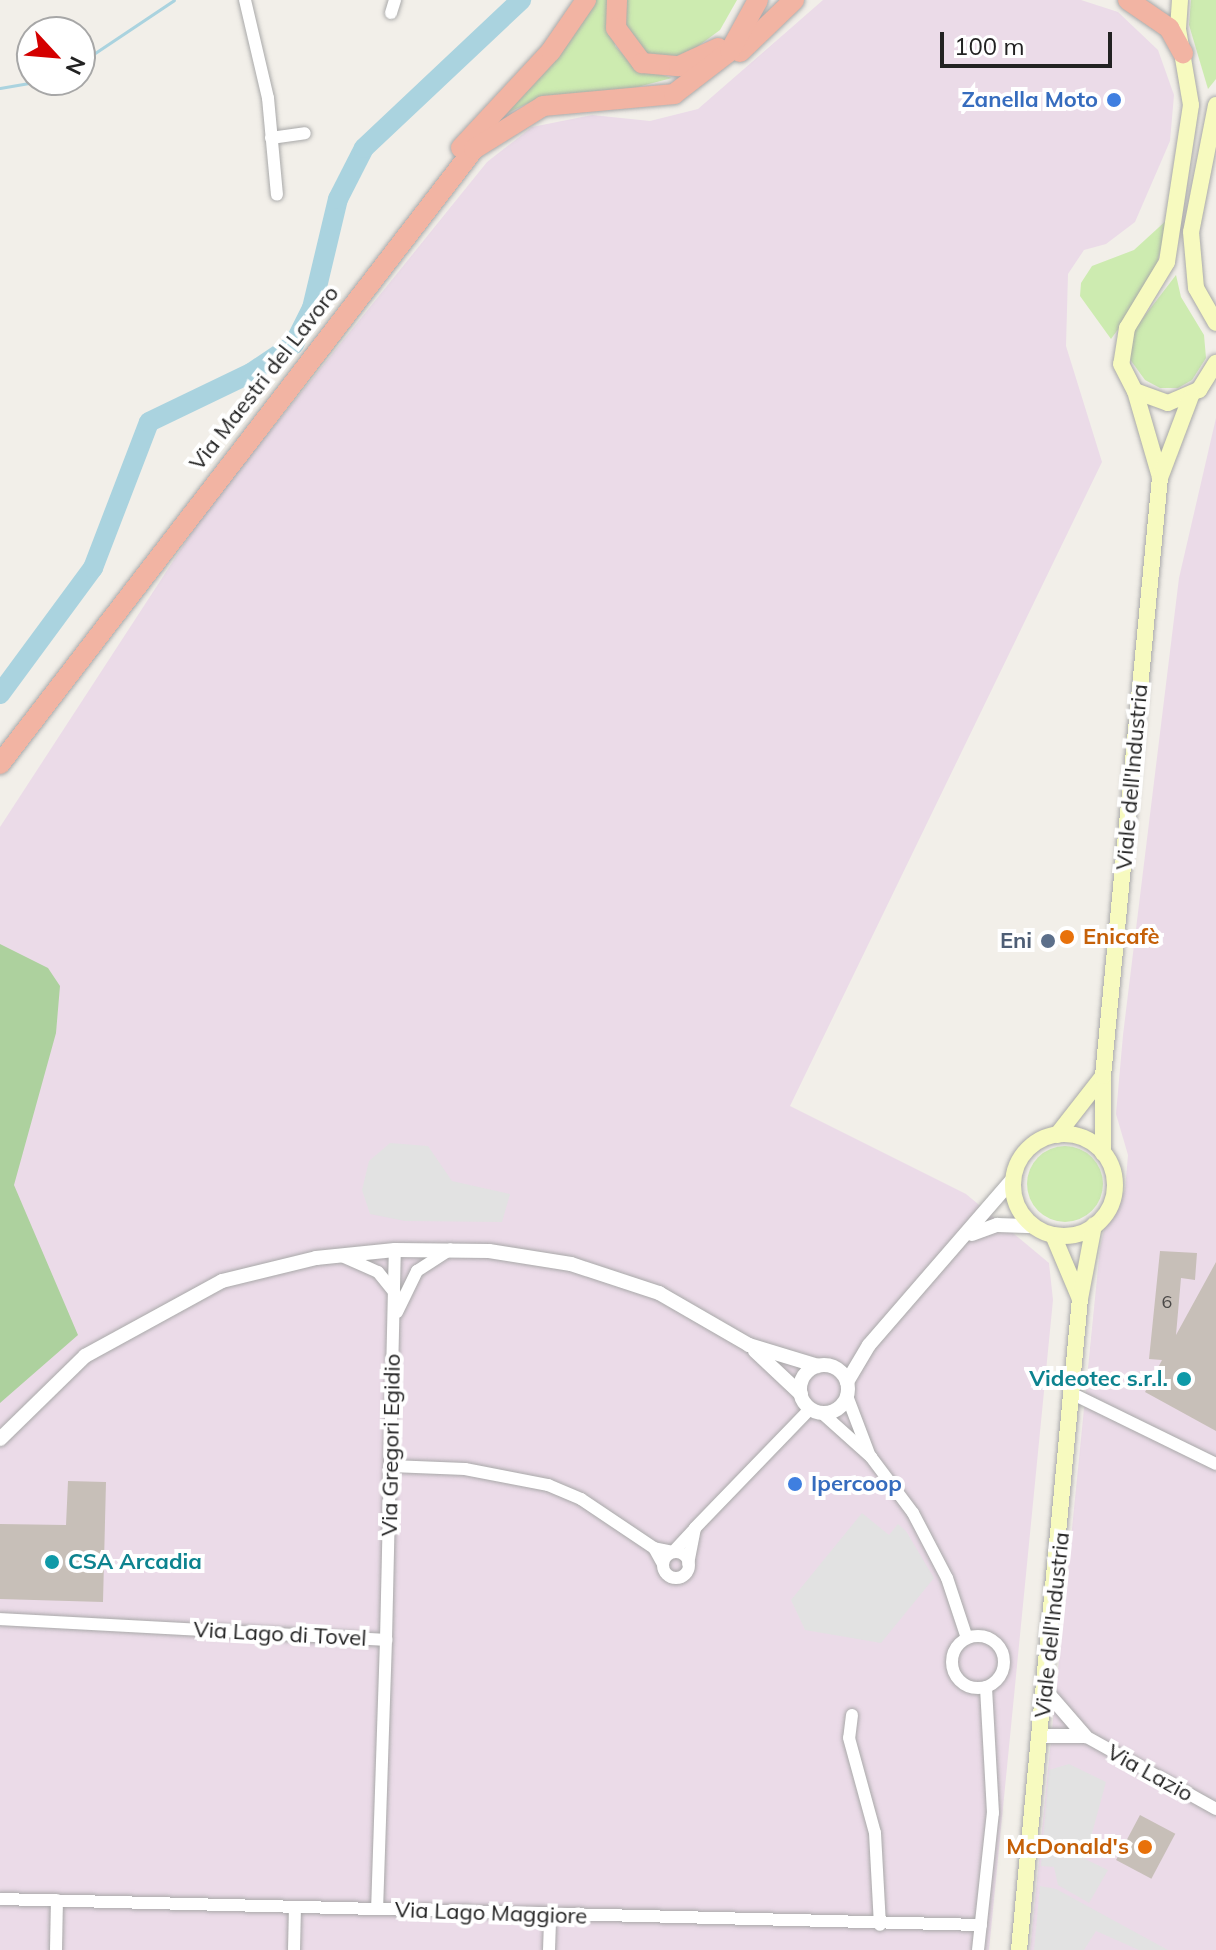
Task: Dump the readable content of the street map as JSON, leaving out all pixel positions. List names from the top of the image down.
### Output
{
  "streets": {
    "highway": ["Via Maestri del Lavoro"],
    "main road": ["Viale dell'Industria"],
    "street": [
      "Via Gregori Egidio",
      "Via Lago di Tovel",
      "Via Lazio",
      "Via Lago Maggiore"
    ]
  },
  "crossings": [
    ["Via Gregori Egidio", "Via Lago di Tovel"],
    ["Via Lago di Tovel", "Via Lago Maggiore"]
  ],
  "places": [
    "Zanella Moto",
    "Enicafè",
    "Eni",
    "Videotec s.r.l.",
    "Ipercoop",
    "CSA Arcadia",
    "McDonald's"
  ],
  "house_numbers": ["6"],
  "scale_bar": "100 m",
  "north": "bottom right"
}
